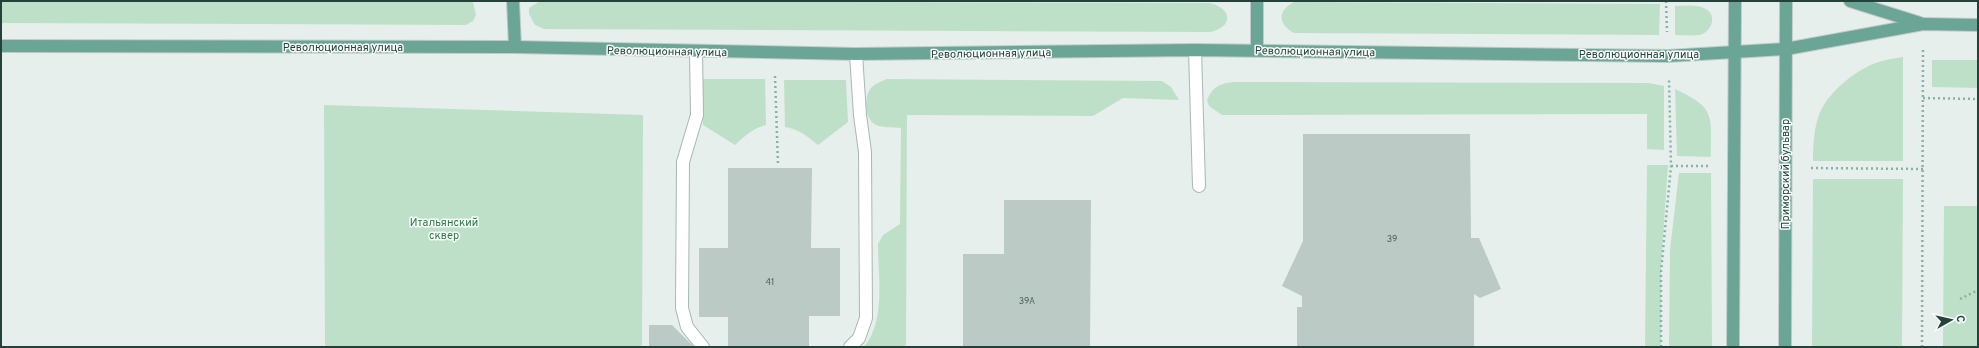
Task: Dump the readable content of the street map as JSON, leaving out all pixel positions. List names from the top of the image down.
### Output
{
  "streets": {
    "main road": ["Революционная улица", "Приморский бульвар"]
  },
  "crossings": [
    ["Революционная улица", "Приморский бульвар"]
  ],
  "parks": ["Итальянский сквер"],
  "house_numbers": ["39", "41", "39А"],
  "north": "right"
}
